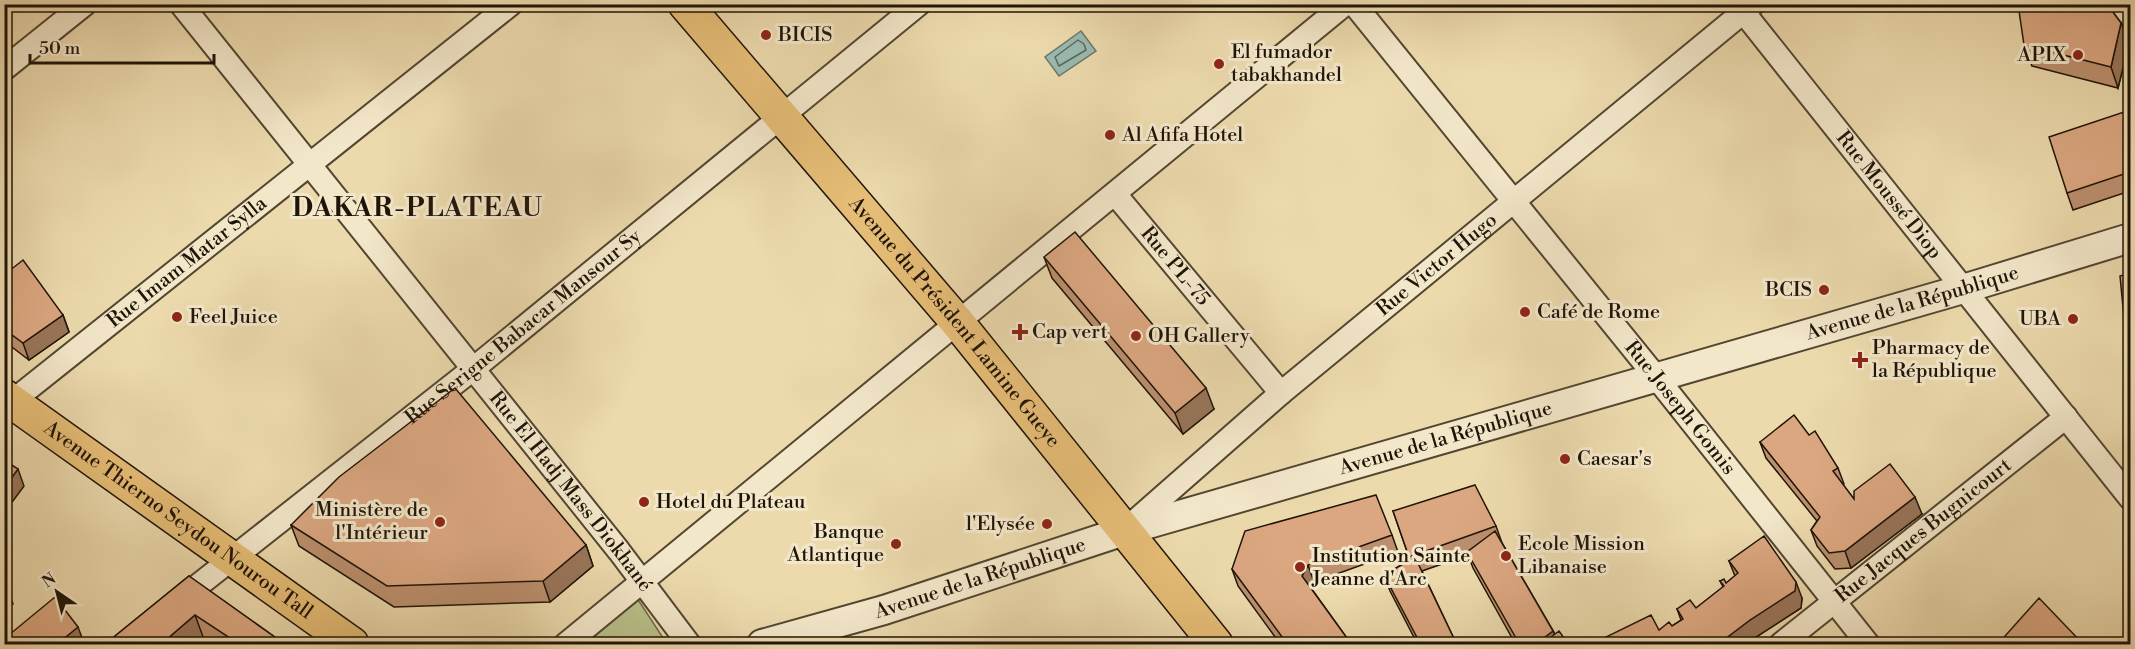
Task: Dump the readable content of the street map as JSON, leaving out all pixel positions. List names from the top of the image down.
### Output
{
  "streets": {
    "main road": ["Avenue du Président Lamine Gueye", "Avenue Thierno Seydou Nourou Tall"],
    "street": [
      "Rue Moussé Diop",
      "Rue Imam Matar Sylla",
      "Rue Victor Hugo",
      "Rue PL-75",
      "Avenue de la République",
      "Rue Serigne Babacar Mansour Sy",
      "Rue Joseph Gomis",
      "Rue El Hadj Mass Diokhané",
      "Rue Jacques Bugnicourt"
    ]
  },
  "crossings": [
    ["Rue Moussé Diop", "Rue Victor Hugo"],
    ["Rue Moussé Diop", "Avenue de la République"],
    ["Rue Moussé Diop", "Rue Jacques Bugnicourt"],
    ["Rue Imam Matar Sylla", "Rue El Hadj Mass Diokhané"],
    ["Rue Imam Matar Sylla", "Avenue Thierno Seydou Nourou Tall"],
    ["Rue Victor Hugo", "Rue PL-75"],
    ["Rue Victor Hugo", "Avenue de la République"],
    ["Rue Victor Hugo", "Avenue du Président Lamine Gueye"],
    ["Rue Victor Hugo", "Rue Joseph Gomis"],
    ["Avenue de la République", "Avenue du Président Lamine Gueye"],
    ["Avenue de la République", "Rue Joseph Gomis"],
    ["Avenue du Président Lamine Gueye", "Rue Serigne Babacar Mansour Sy"],
    ["Rue Serigne Babacar Mansour Sy", "Rue El Hadj Mass Diokhané"],
    ["Rue Serigne Babacar Mansour Sy", "Avenue Thierno Seydou Nourou Tall"],
    ["Rue Joseph Gomis", "Rue Jacques Bugnicourt"]
  ],
  "districts": ["DAKAR-PLATEAU"],
  "places": {
    "other": [
      "BICIS",
      "APIX",
      "El fumador tabakhandel",
      "Al Afifa Hotel",
      "BCIS",
      "Café de Rome",
      "Feel Juice",
      "UBA",
      "OH Gallery",
      "Caesar's",
      "Hotel du Plateau",
      "Ministère de l'Intérieur",
      "l'Elysée",
      "Banque Atlantique",
      "Ecole Mission Libanaise",
      "Institution Sainte Jeanne d'Arc"
    ],
    "health": ["Cap vert", "Pharmacy de la République"]
  },
  "scale_bar": "50 m",
  "north": "top left"
}
